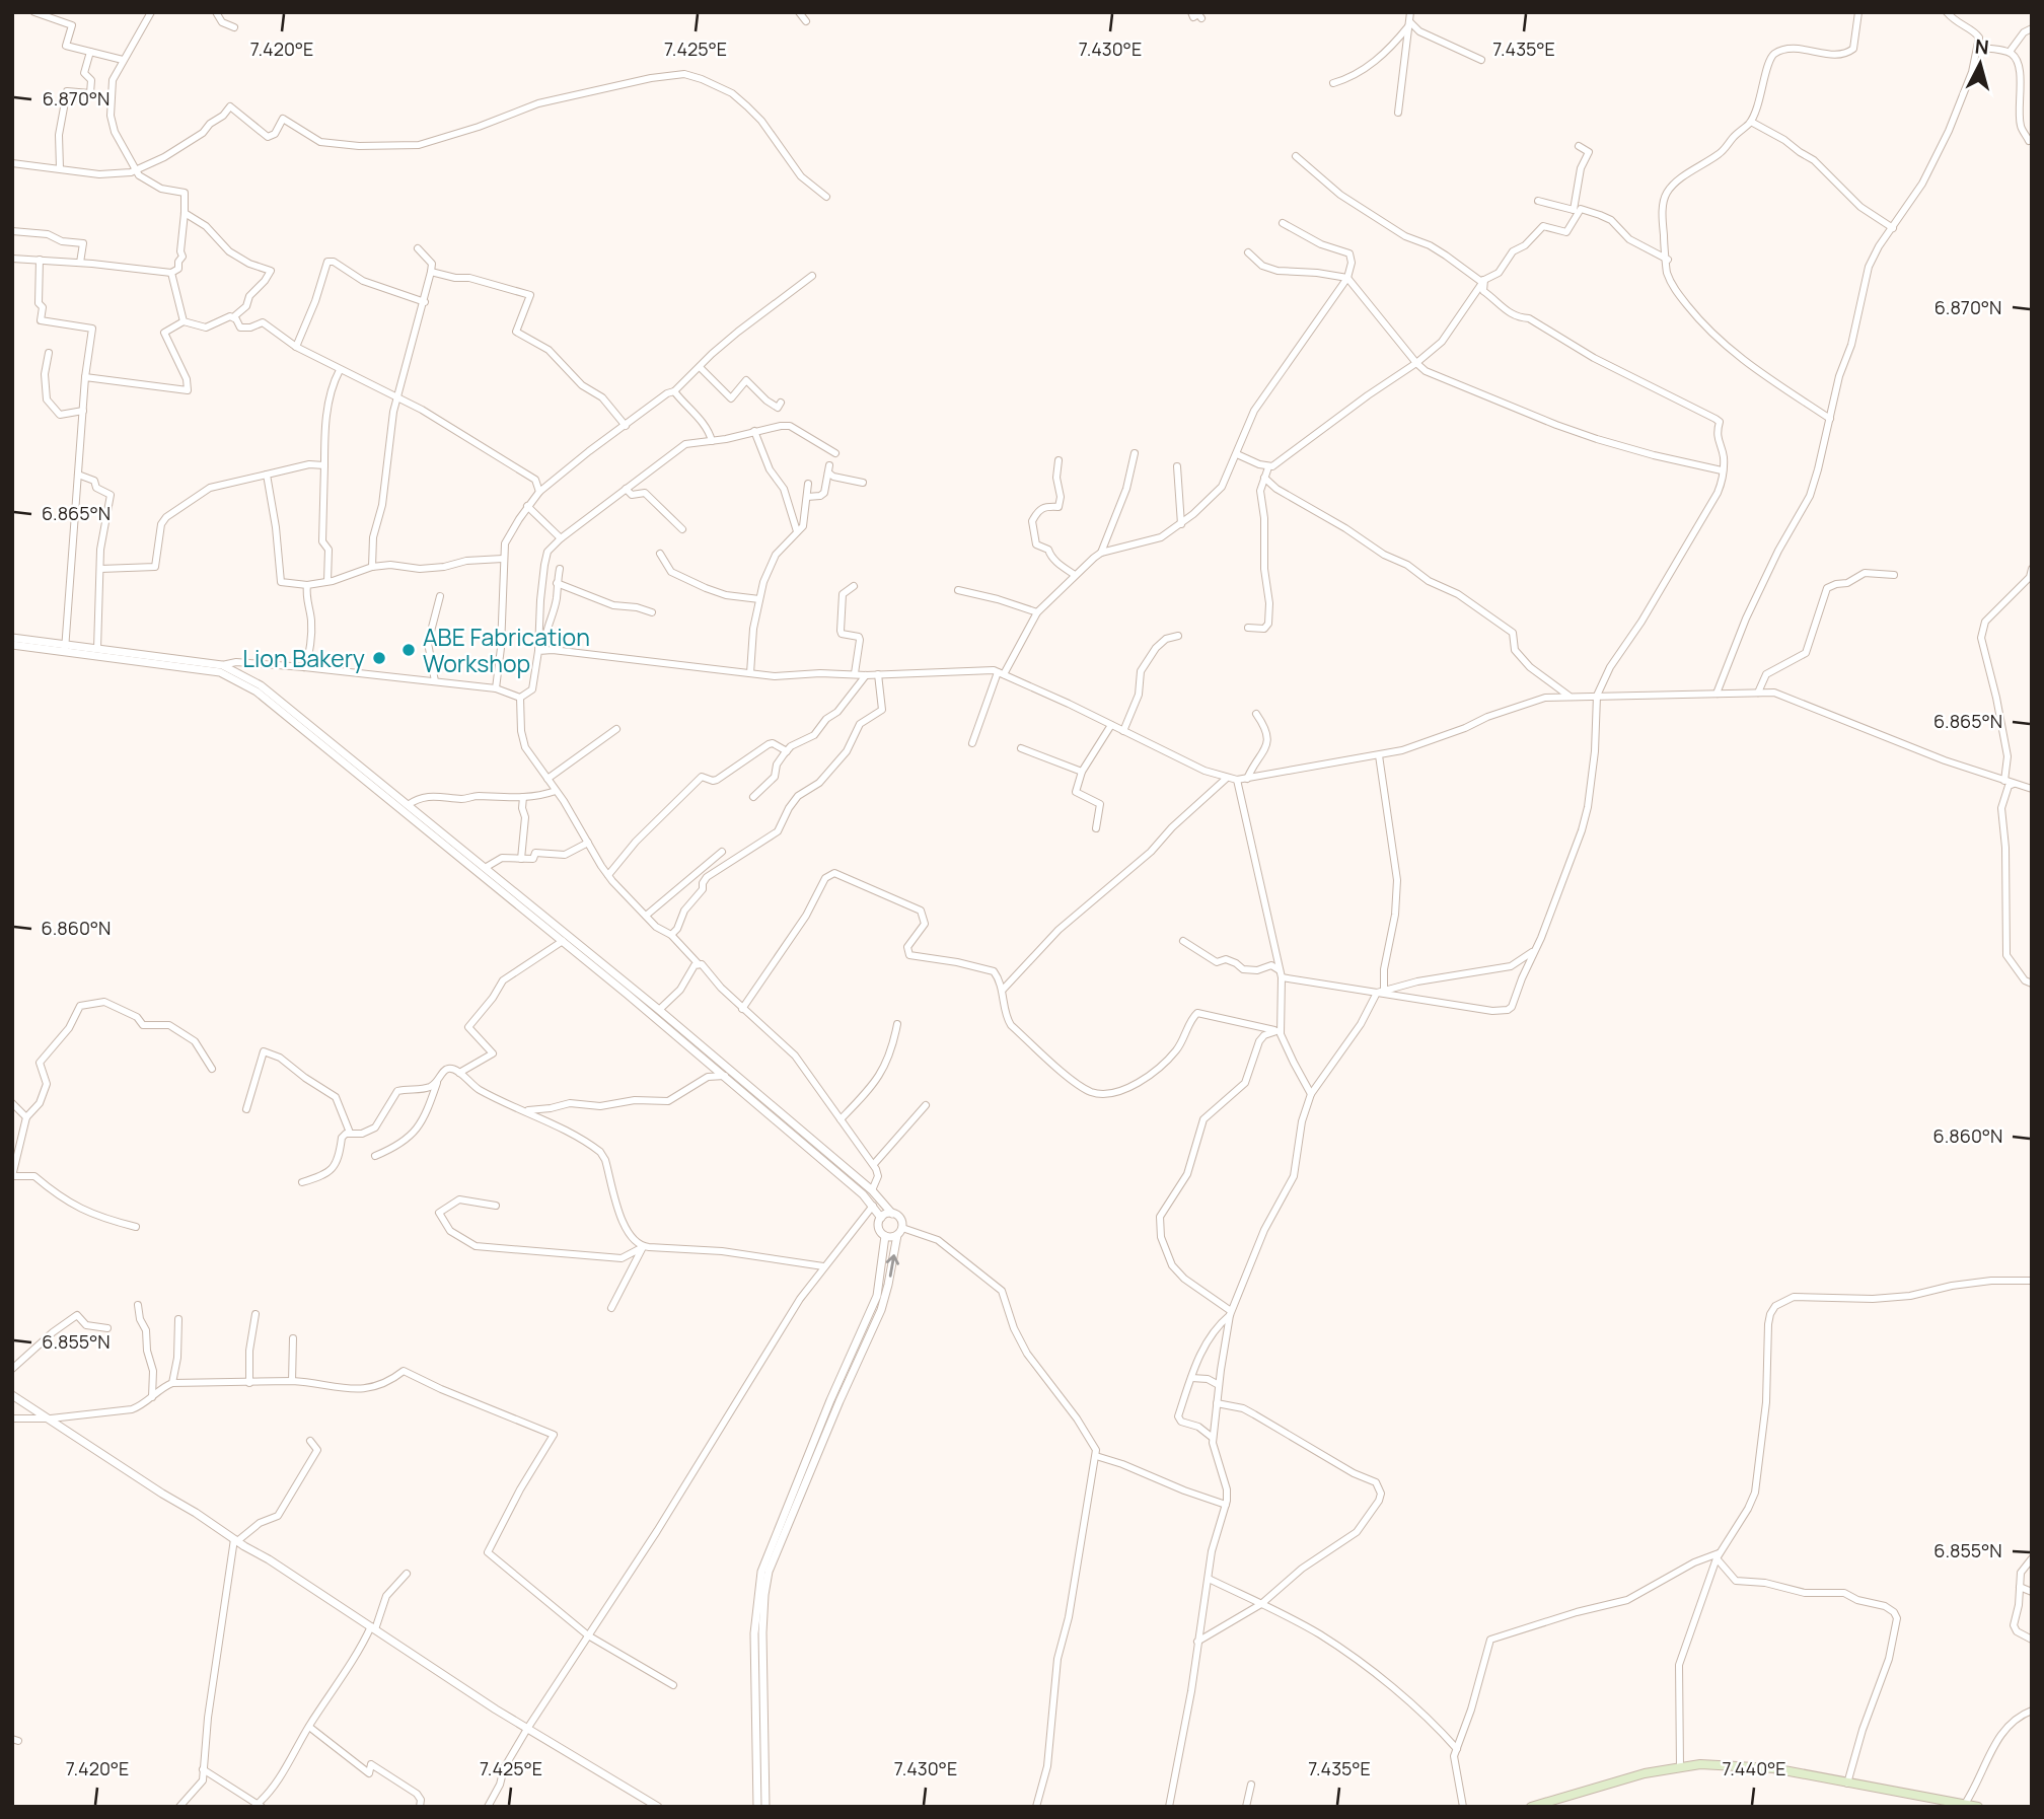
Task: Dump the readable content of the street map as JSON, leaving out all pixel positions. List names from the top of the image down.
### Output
{
  "places": ["ABE Fabrication Workshop", "Lion Bakery"],
  "north": "top",
  "coordinates": [
    "7.420°E",
    "7.425°E",
    "7.430°E",
    "7.435°E",
    "6.870°N",
    "6.865°N",
    "6.860°N",
    "6.855°N",
    "7.440°E"
  ]
}
